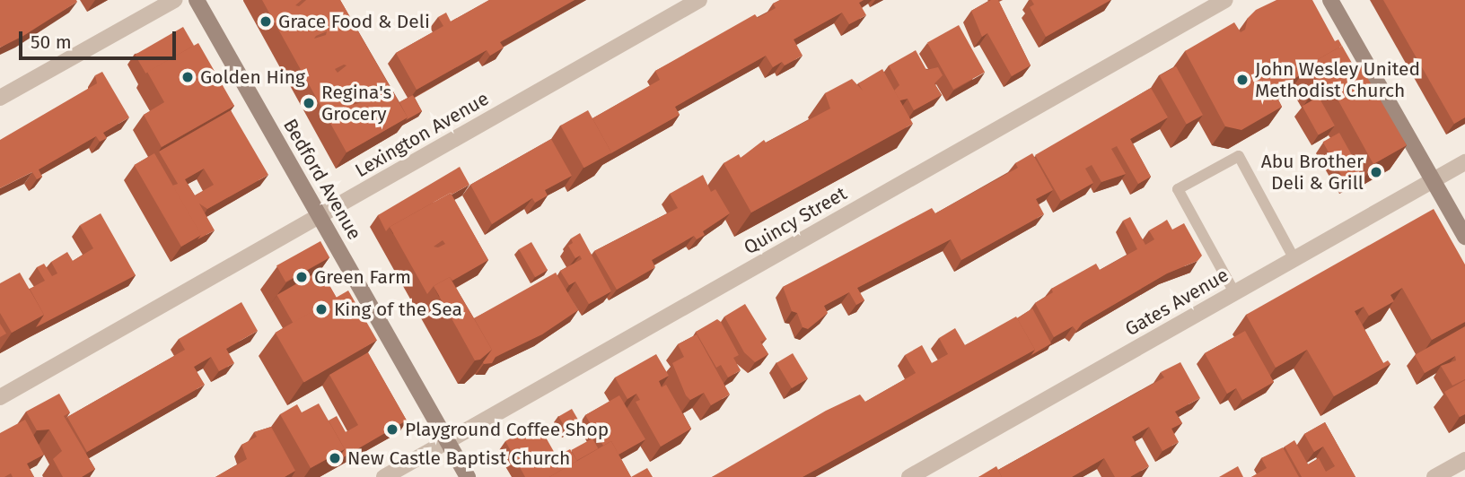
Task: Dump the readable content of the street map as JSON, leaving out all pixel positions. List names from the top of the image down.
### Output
{
  "streets": {
    "main road": ["Bedford Avenue"],
    "street": ["Lexington Avenue", "Quincy Street", "Gates Avenue"]
  },
  "crossings": [
    ["Lexington Avenue", "Bedford Avenue"],
    ["Bedford Avenue", "Quincy Street"]
  ],
  "places": [
    "Grace Food & Deli",
    "Golden Hing",
    "John Wesley United Methodist Church",
    "Regina's Grocery",
    "Abu Brother Deli & Grill",
    "Green Farm",
    "King of the Sea",
    "Playground Coffee Shop",
    "New Castle Baptist Church"
  ],
  "scale_bar": "50 m"
}
